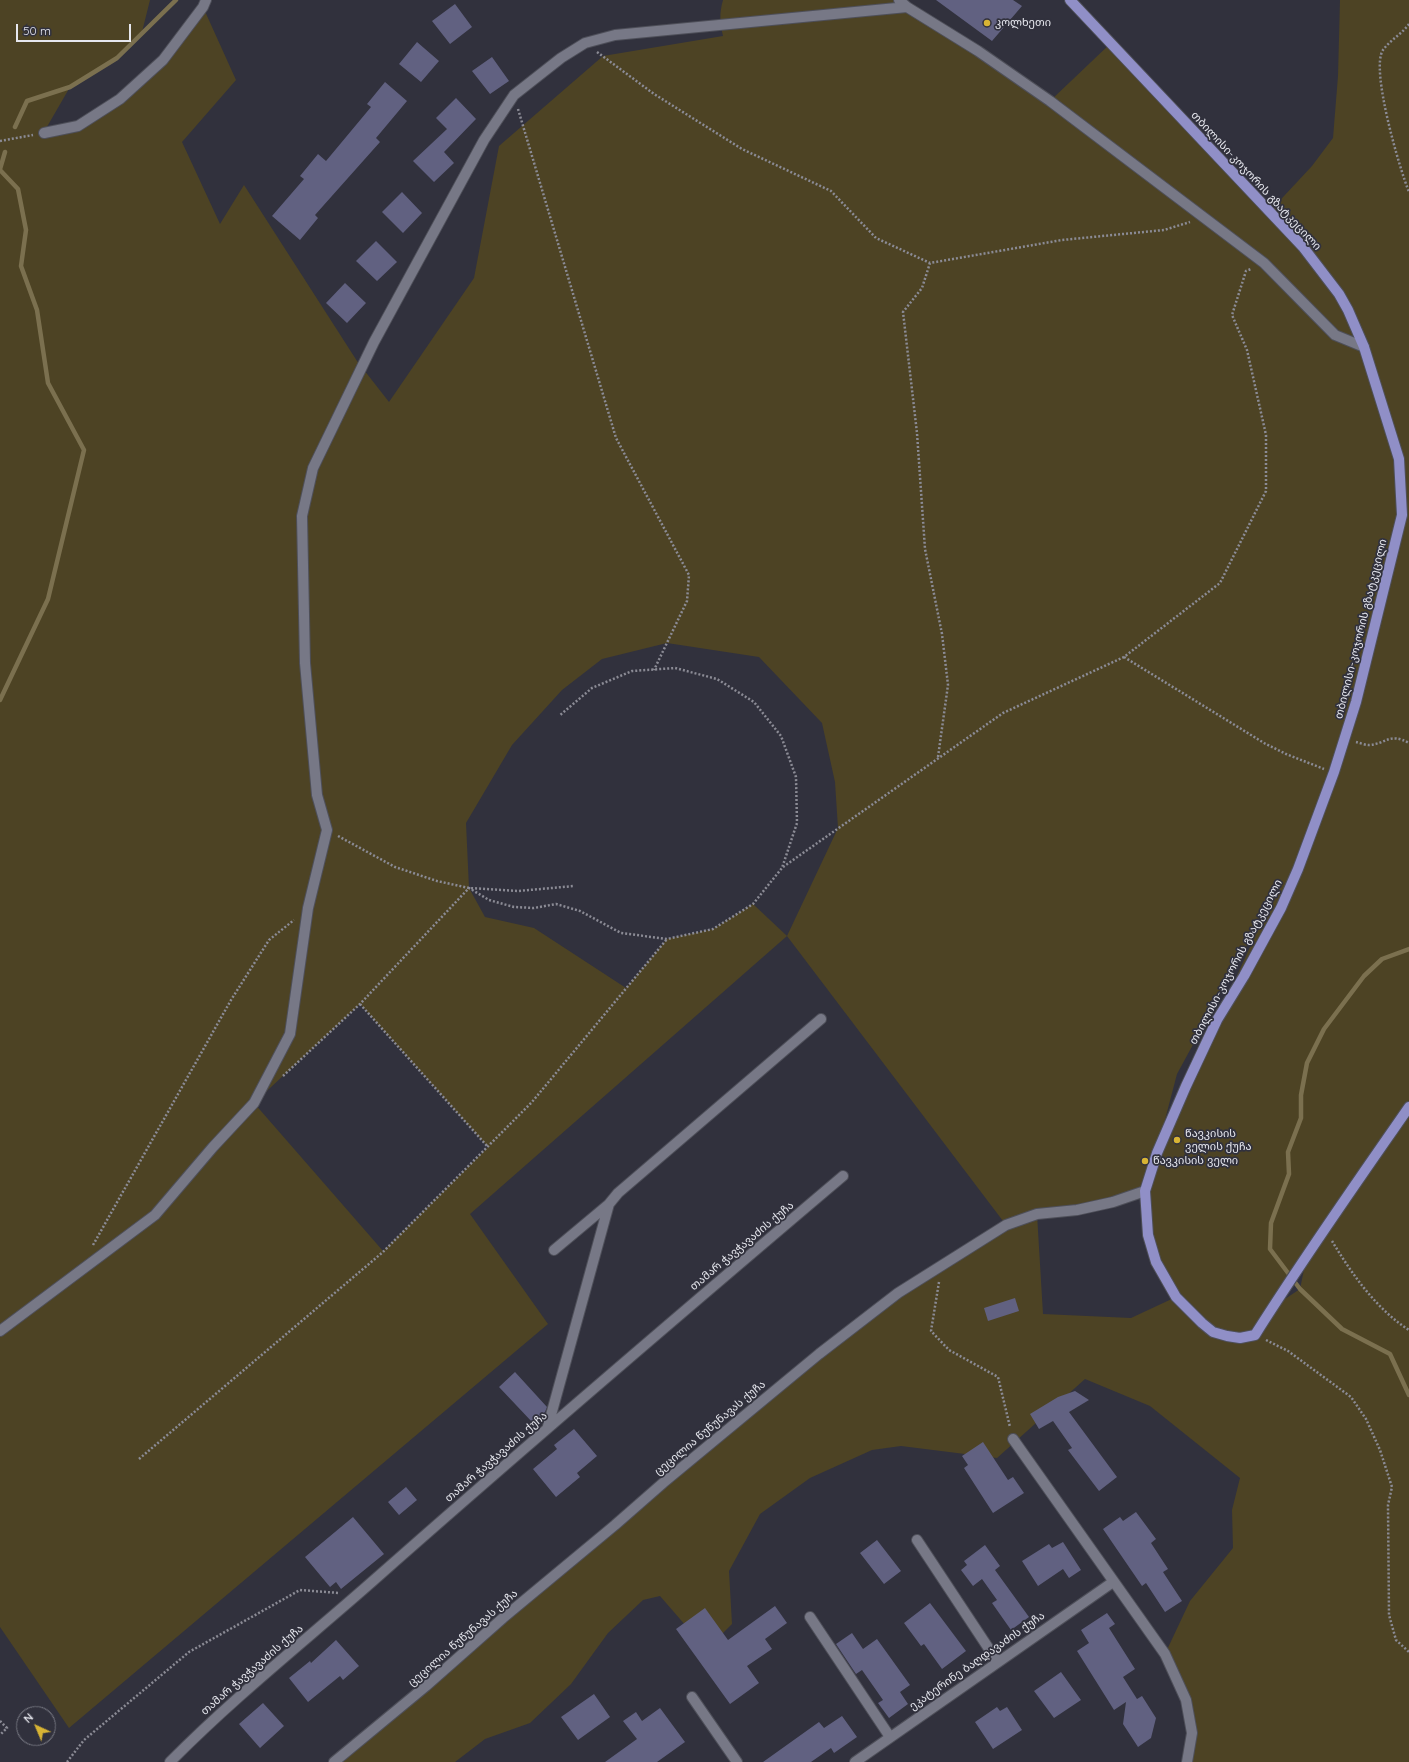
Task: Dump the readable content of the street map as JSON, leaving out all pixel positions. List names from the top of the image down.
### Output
{
  "streets": {
    "main road": ["თბილისი-კოჯორის გზატკეცილი"],
    "street": ["თამარ ჭავჭავაძის ქუჩა", "ცეცილია წუწუნავას ქუჩა", "ეკატერინე ბაღდავაძის ქუჩა"]
  },
  "crossings": [
    ["თბილისი-კოჯორის გზატკეცილი", "ცეცილია წუწუნავას ქუჩა"]
  ],
  "places": ["კოლხეთი", "წავკისის ველის ქუჩა", "წავკისის ველი"],
  "scale_bar": "50 m",
  "north": "top left"
}
